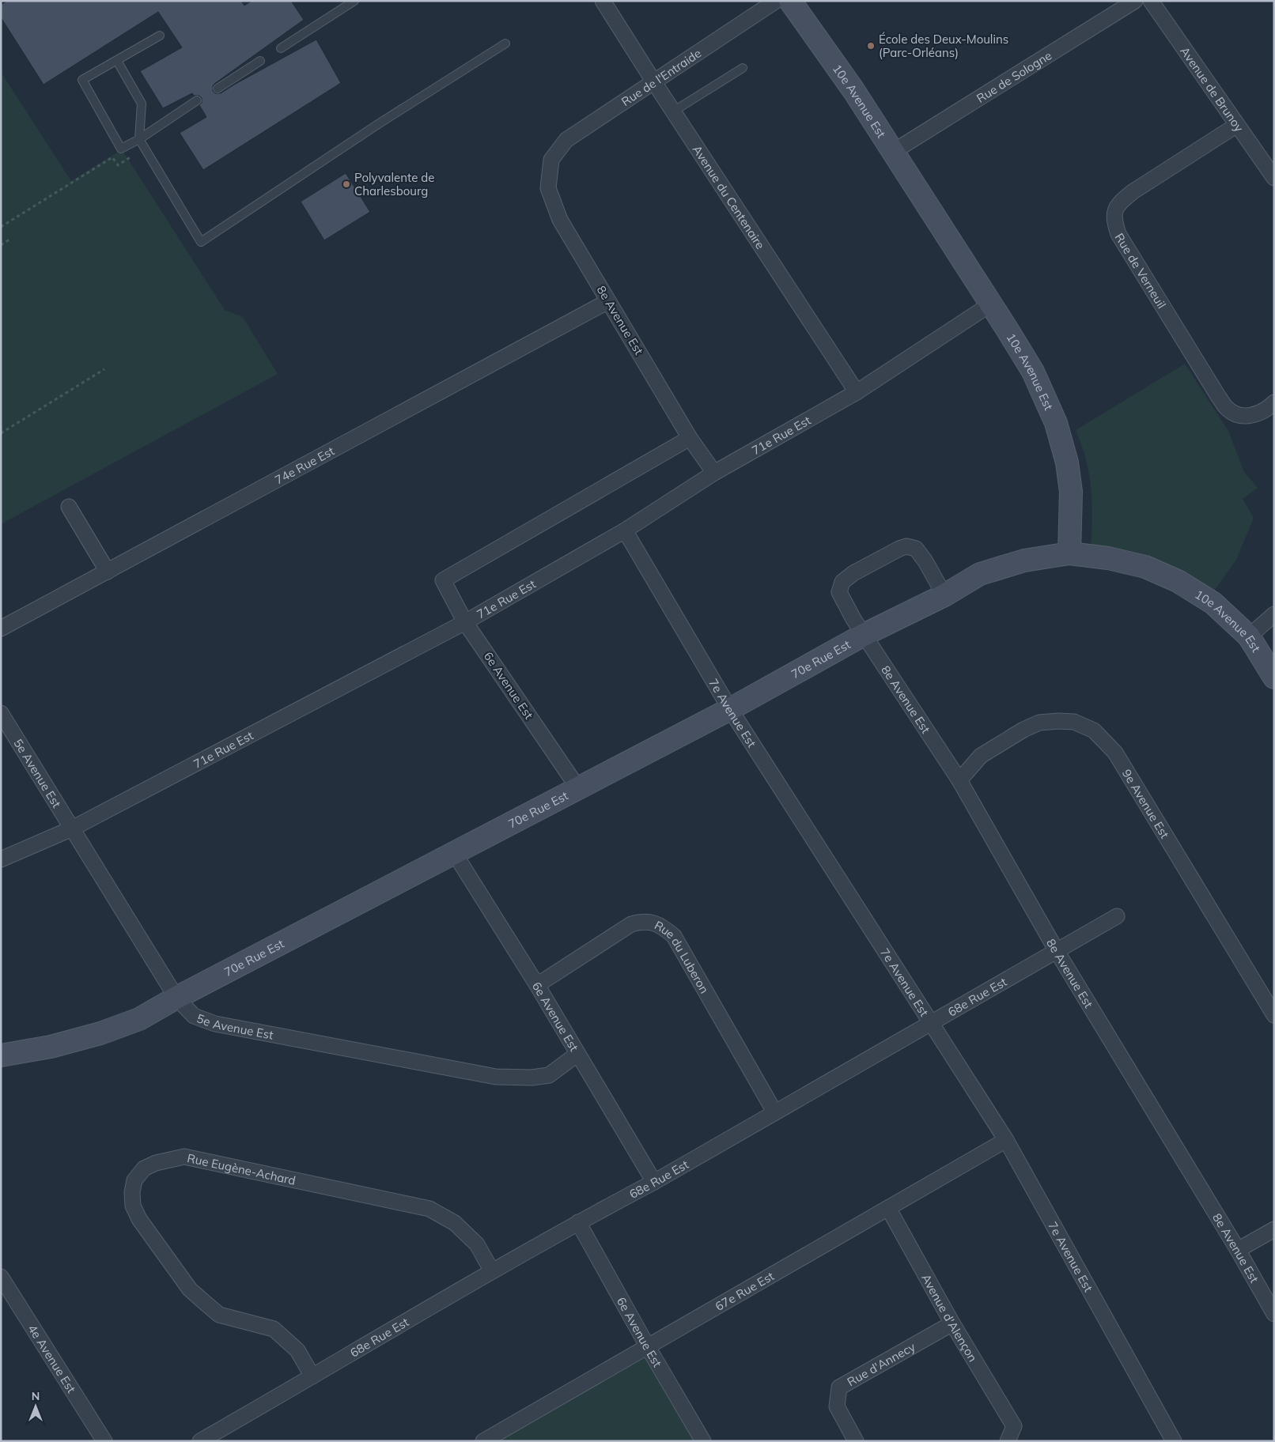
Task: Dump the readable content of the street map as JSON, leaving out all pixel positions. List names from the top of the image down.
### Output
{
  "streets": {
    "street": [
      "Rue de Sologne",
      "Rue de l'Entraide",
      "Avenue de Brunoy",
      "10e Avenue Est",
      "Avenue du Centenaire",
      "Rue de Verneuil",
      "8e Avenue Est",
      "71e Rue Est",
      "74e Rue Est",
      "70e Rue Est",
      "6e Avenue Est",
      "7e Avenue Est",
      "5e Avenue Est",
      "9e Avenue Est",
      "Rue du Luberon",
      "68e Rue Est",
      "Rue Eugène-Achard",
      "67e Rue Est",
      "Avenue d'Alençon",
      "4e Avenue Est",
      "Rue d'Annecy"
    ]
  },
  "crossings": [
    ["Rue de Sologne", "10e Avenue Est"],
    ["Rue de l'Entraide", "Avenue du Centenaire"],
    ["Rue de l'Entraide", "8e Avenue Est"],
    ["Avenue de Brunoy", "Rue de Verneuil"],
    ["10e Avenue Est", "71e Rue Est"],
    ["10e Avenue Est", "70e Rue Est"],
    ["Avenue du Centenaire", "71e Rue Est"],
    ["8e Avenue Est", "71e Rue Est"],
    ["8e Avenue Est", "74e Rue Est"],
    ["8e Avenue Est", "70e Rue Est"],
    ["8e Avenue Est", "6e Avenue Est"],
    ["8e Avenue Est", "9e Avenue Est"],
    ["8e Avenue Est", "68e Rue Est"],
    ["71e Rue Est", "6e Avenue Est"],
    ["71e Rue Est", "7e Avenue Est"],
    ["71e Rue Est", "5e Avenue Est"],
    ["70e Rue Est", "6e Avenue Est"],
    ["70e Rue Est", "7e Avenue Est"],
    ["70e Rue Est", "5e Avenue Est"],
    ["6e Avenue Est", "5e Avenue Est"],
    ["6e Avenue Est", "Rue du Luberon"],
    ["6e Avenue Est", "68e Rue Est"],
    ["6e Avenue Est", "67e Rue Est"],
    ["7e Avenue Est", "68e Rue Est"],
    ["7e Avenue Est", "67e Rue Est"],
    ["Rue du Luberon", "68e Rue Est"],
    ["68e Rue Est", "Rue Eugène-Achard"],
    ["67e Rue Est", "Avenue d'Alençon"],
    ["Avenue d'Alençon", "Rue d'Annecy"]
  ],
  "places": ["École des Deux-Moulins (Parc-Orléans)", "Polyvalente de Charlesbourg"],
  "north": "top"
}
